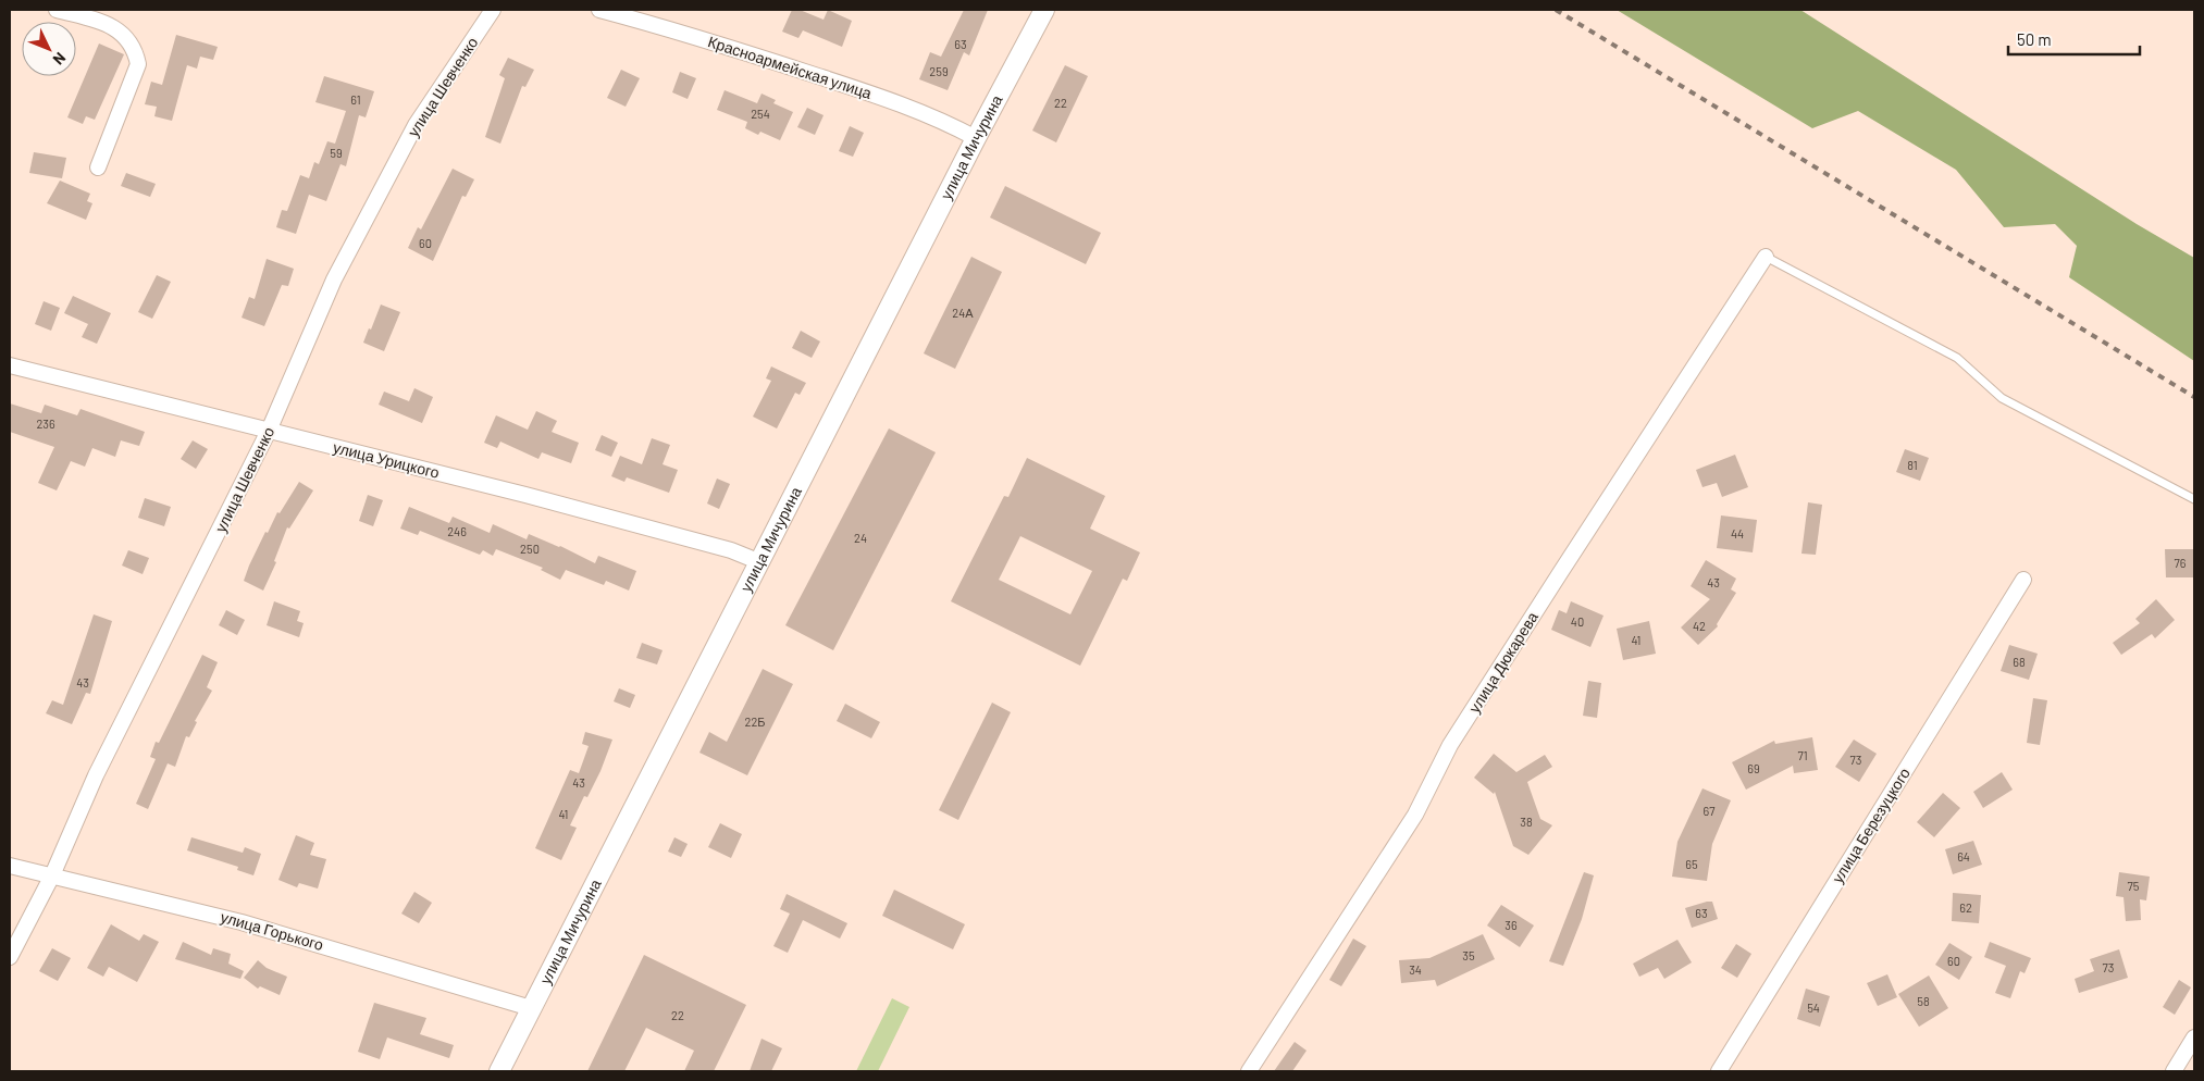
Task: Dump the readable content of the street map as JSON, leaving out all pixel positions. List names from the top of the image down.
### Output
{
  "streets": {
    "street": [
      "Красноармейская улица",
      "улица Шевченко",
      "улица Мичурина",
      "улица Урицкого",
      "улица Дюкарева",
      "улица Березуцкого",
      "улица Горького"
    ]
  },
  "crossings": [
    ["Красноармейская улица", "улица Мичурина"],
    ["улица Шевченко", "улица Урицкого"],
    ["улица Шевченко", "улица Горького"],
    ["улица Мичурина", "улица Урицкого"],
    ["улица Мичурина", "улица Горького"]
  ],
  "house_numbers": [
    "63",
    "259",
    "61",
    "22",
    "254",
    "59",
    "60",
    "24А",
    "236",
    "81",
    "246",
    "44",
    "24",
    "250",
    "76",
    "43",
    "40",
    "42",
    "41",
    "68",
    "43",
    "22Б",
    "71",
    "73",
    "69",
    "43",
    "67",
    "41",
    "38",
    "64",
    "65",
    "75",
    "62",
    "63",
    "36",
    "35",
    "60",
    "73",
    "34",
    "58",
    "54",
    "22"
  ],
  "scale_bar": "50 m",
  "north": "bottom right"
}
